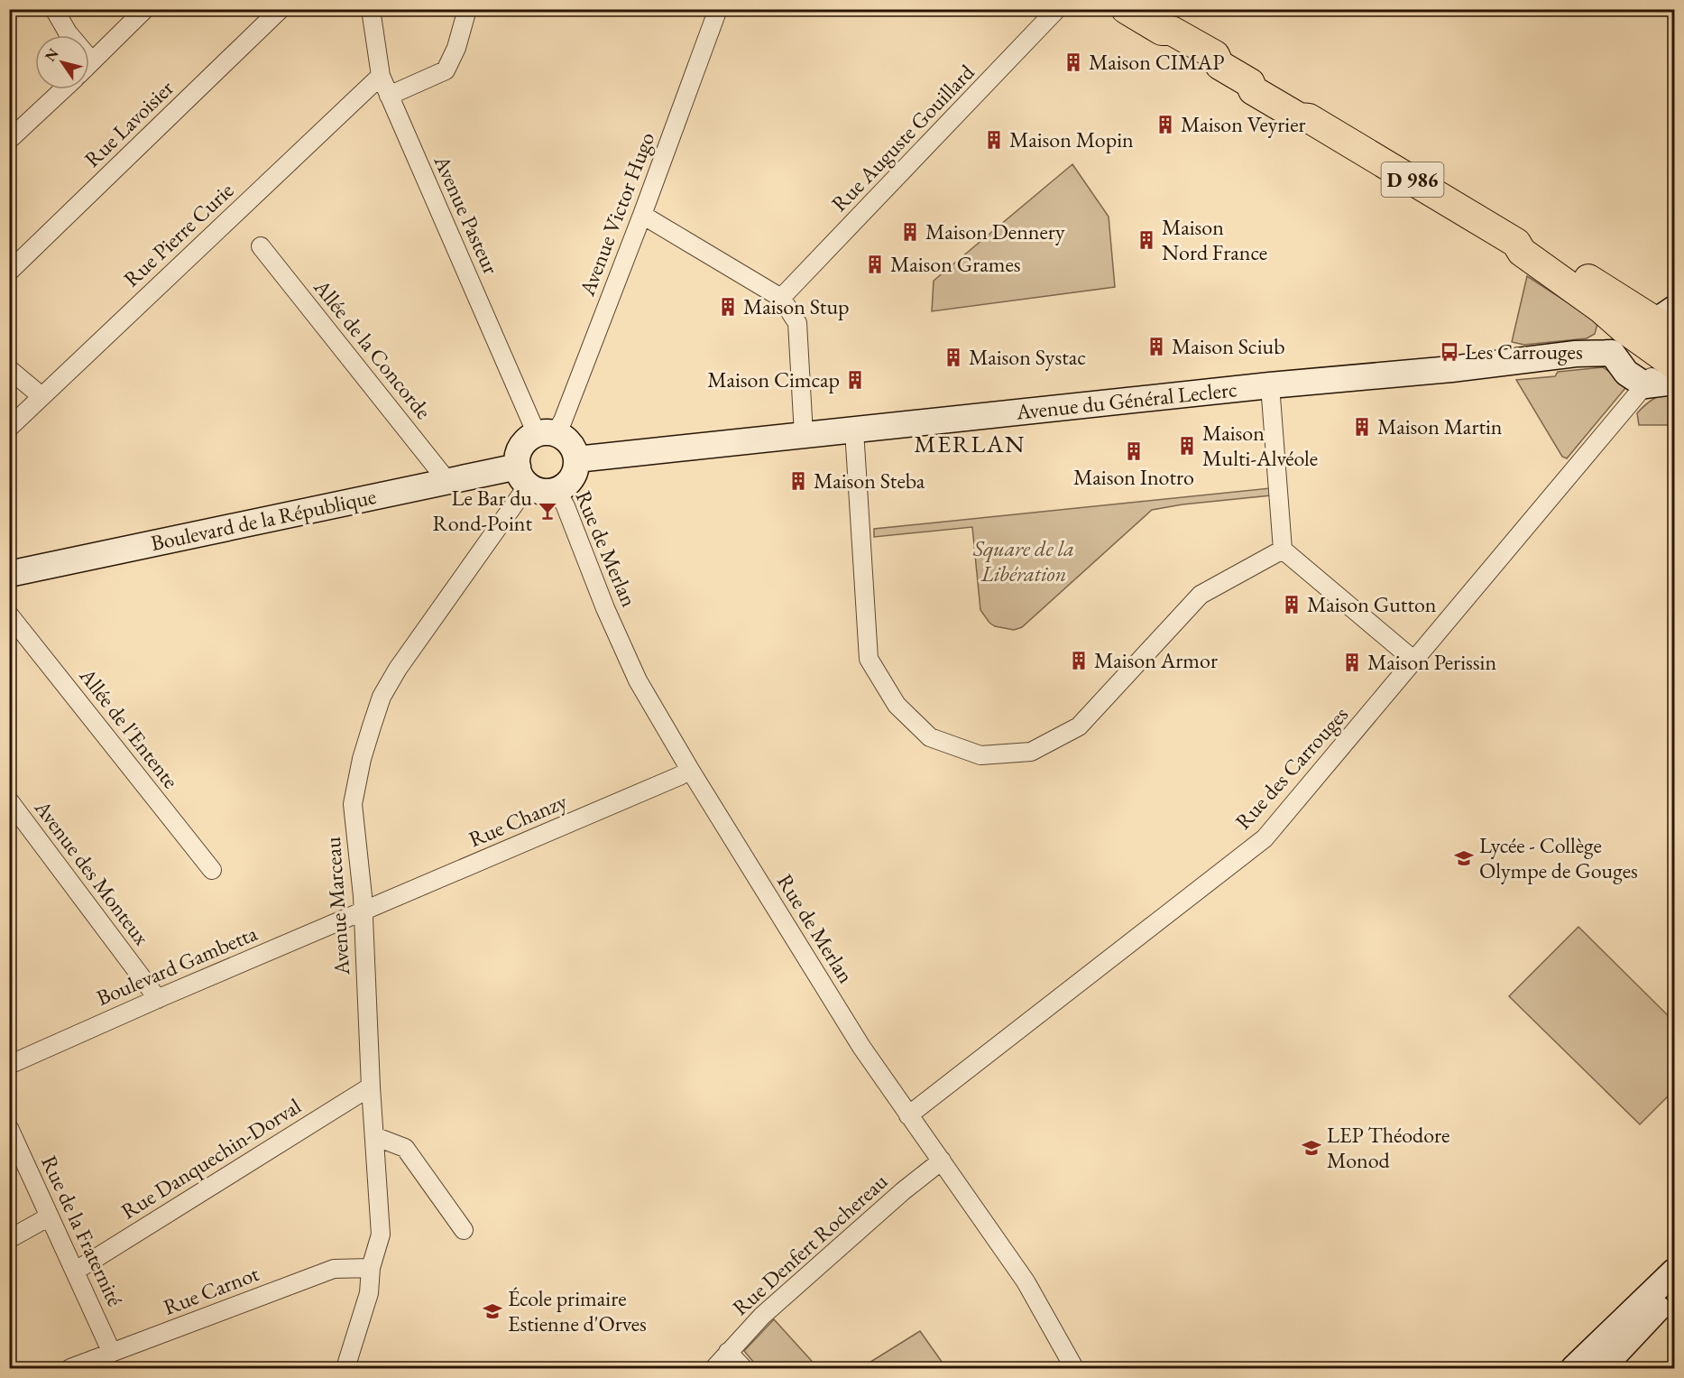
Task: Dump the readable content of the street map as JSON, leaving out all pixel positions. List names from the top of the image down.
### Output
{
  "streets": {
    "main road": ["D 986"],
    "street": [
      "Rue Lavoisier",
      "Rue Auguste Gouillard",
      "Avenue Victor Hugo",
      "Avenue Pasteur",
      "Rue Pierre Curie",
      "Allée de la Concorde",
      "Avenue du Général Leclerc",
      "Boulevard de la République",
      "Rue de Merlan",
      "Allée de l'Entente",
      "Rue des Carrouges",
      "Rue Chanzy",
      "Avenue des Monteux",
      "Avenue Marceau",
      "Boulevard Gambetta",
      "Rue Danquechin-Dorval",
      "Rue de la Fraternité",
      "Rue Denfert Rochereau",
      "Rue Carnot"
    ]
  },
  "crossings": [
    ["D 986", "Avenue du Général Leclerc"],
    ["Avenue Victor Hugo", "Avenue Pasteur"],
    ["Avenue Victor Hugo", "Avenue du Général Leclerc"],
    ["Avenue Victor Hugo", "Boulevard de la République"],
    ["Avenue Victor Hugo", "Rue de Merlan"],
    ["Avenue Victor Hugo", "Avenue Marceau"],
    ["Avenue Pasteur", "Rue Pierre Curie"],
    ["Avenue Pasteur", "Avenue du Général Leclerc"],
    ["Avenue Pasteur", "Boulevard de la République"],
    ["Avenue Pasteur", "Rue de Merlan"],
    ["Avenue Pasteur", "Avenue Marceau"],
    ["Allée de la Concorde", "Boulevard de la République"],
    ["Avenue du Général Leclerc", "Boulevard de la République"],
    ["Avenue du Général Leclerc", "Rue de Merlan"],
    ["Avenue du Général Leclerc", "Avenue Marceau"],
    ["Boulevard de la République", "Rue de Merlan"],
    ["Boulevard de la République", "Avenue Marceau"],
    ["Rue de Merlan", "Rue des Carrouges"],
    ["Rue de Merlan", "Rue Chanzy"],
    ["Rue de Merlan", "Avenue Marceau"],
    ["Rue de Merlan", "Rue Denfert Rochereau"],
    ["Rue Chanzy", "Avenue Marceau"],
    ["Rue Chanzy", "Boulevard Gambetta"],
    ["Avenue des Monteux", "Boulevard Gambetta"],
    ["Avenue Marceau", "Boulevard Gambetta"],
    ["Avenue Marceau", "Rue Danquechin-Dorval"],
    ["Avenue Marceau", "Rue Carnot"],
    ["Rue Danquechin-Dorval", "Rue de la Fraternité"],
    ["Rue de la Fraternité", "Rue Carnot"]
  ],
  "districts": ["MERLAN"],
  "parks": ["Square de la Libération"],
  "places": {
    "building": [
      "Maison CIMAP",
      "Maison Veyrier",
      "Maison Mopin",
      "Maison Dennery",
      "Maison Nord France",
      "Maison Grames",
      "Maison Stup",
      "Maison Sciub",
      "Maison Systac",
      "Maison Cimcap",
      "Maison Martin",
      "Maison Multi-Alvéole",
      "Maison Inotro",
      "Maison Steba",
      "Maison Gutton",
      "Maison Armor",
      "Maison Perissin"
    ],
    "bus stop": ["Les Carrouges"],
    "bar": ["Le Bar du Rond-Point"],
    "school or university": ["Lycée - Collège Olympe de Gouges", "LEP Théodore Monod", "École primaire Estienne d'Orves"]
  },
  "north": "top left"
}
